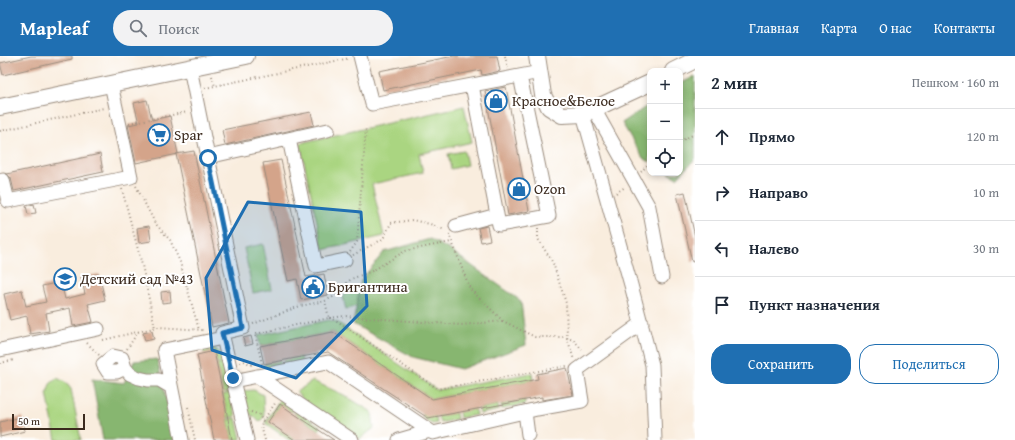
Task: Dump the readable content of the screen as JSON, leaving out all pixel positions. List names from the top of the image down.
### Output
{
  "places": {
    "shop": ["Красное&Белое", "Ozon"],
    "supermarket": ["Spar"],
    "school or university": ["Детский сад №43"],
    "public building": ["Бригантина"]
  },
  "scale_bar": "50 m",
  "page": {
    "header": "Mapleaf",
    "search": "Поиск",
    "nav": [
      "Главная",
      "Карта",
      "О нас",
      "Контакты"
    ],
    "heading": ["2 мин", "Пешком · 160 m"],
    "map_buttons": ["+", "−"],
    "list": [
      ["Прямо", "120 m"],
      ["Направо", "10 m"],
      ["Налево", "30 m"],
      "Пункт назначения"
    ],
    "buttons": ["Сохранить", "Поделиться"],
    "scale": "50 m"
  }
}
